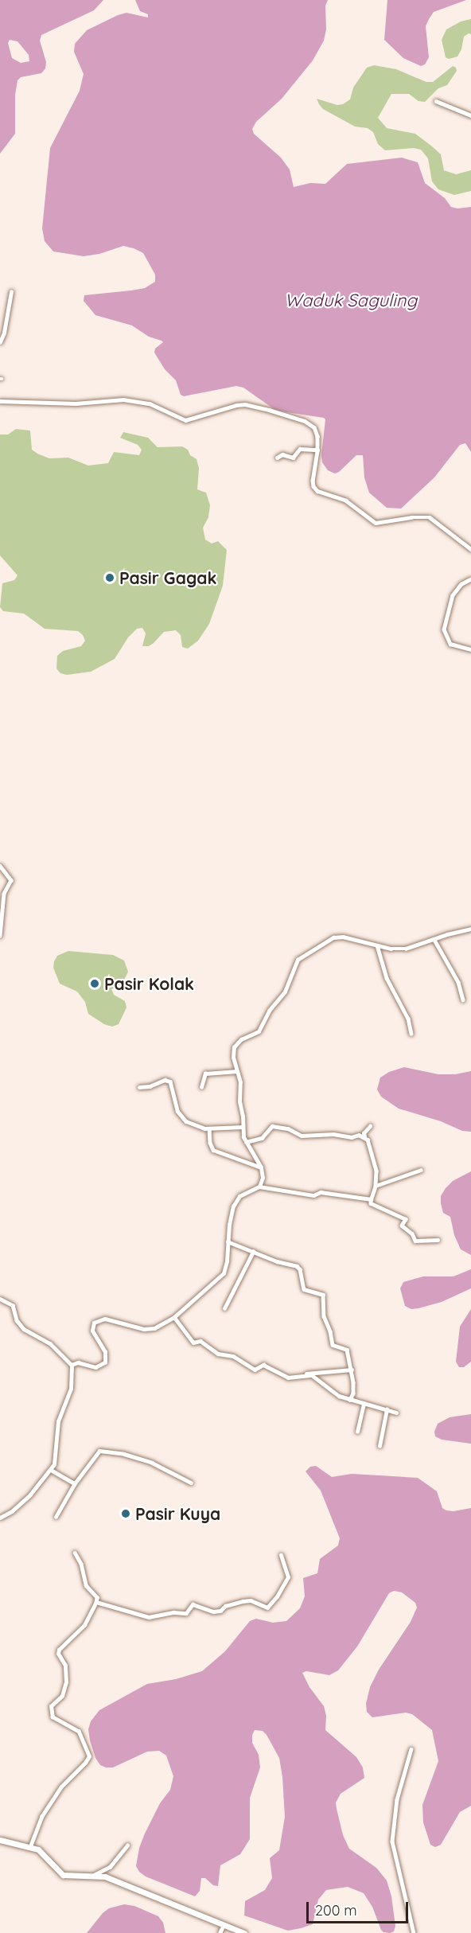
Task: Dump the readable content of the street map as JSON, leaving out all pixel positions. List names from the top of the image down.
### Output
{
  "water": ["Waduk Saguling"],
  "places": ["Pasir Gagak", "Pasir Kolak", "Pasir Kuya"],
  "scale_bar": "200 m"
}
